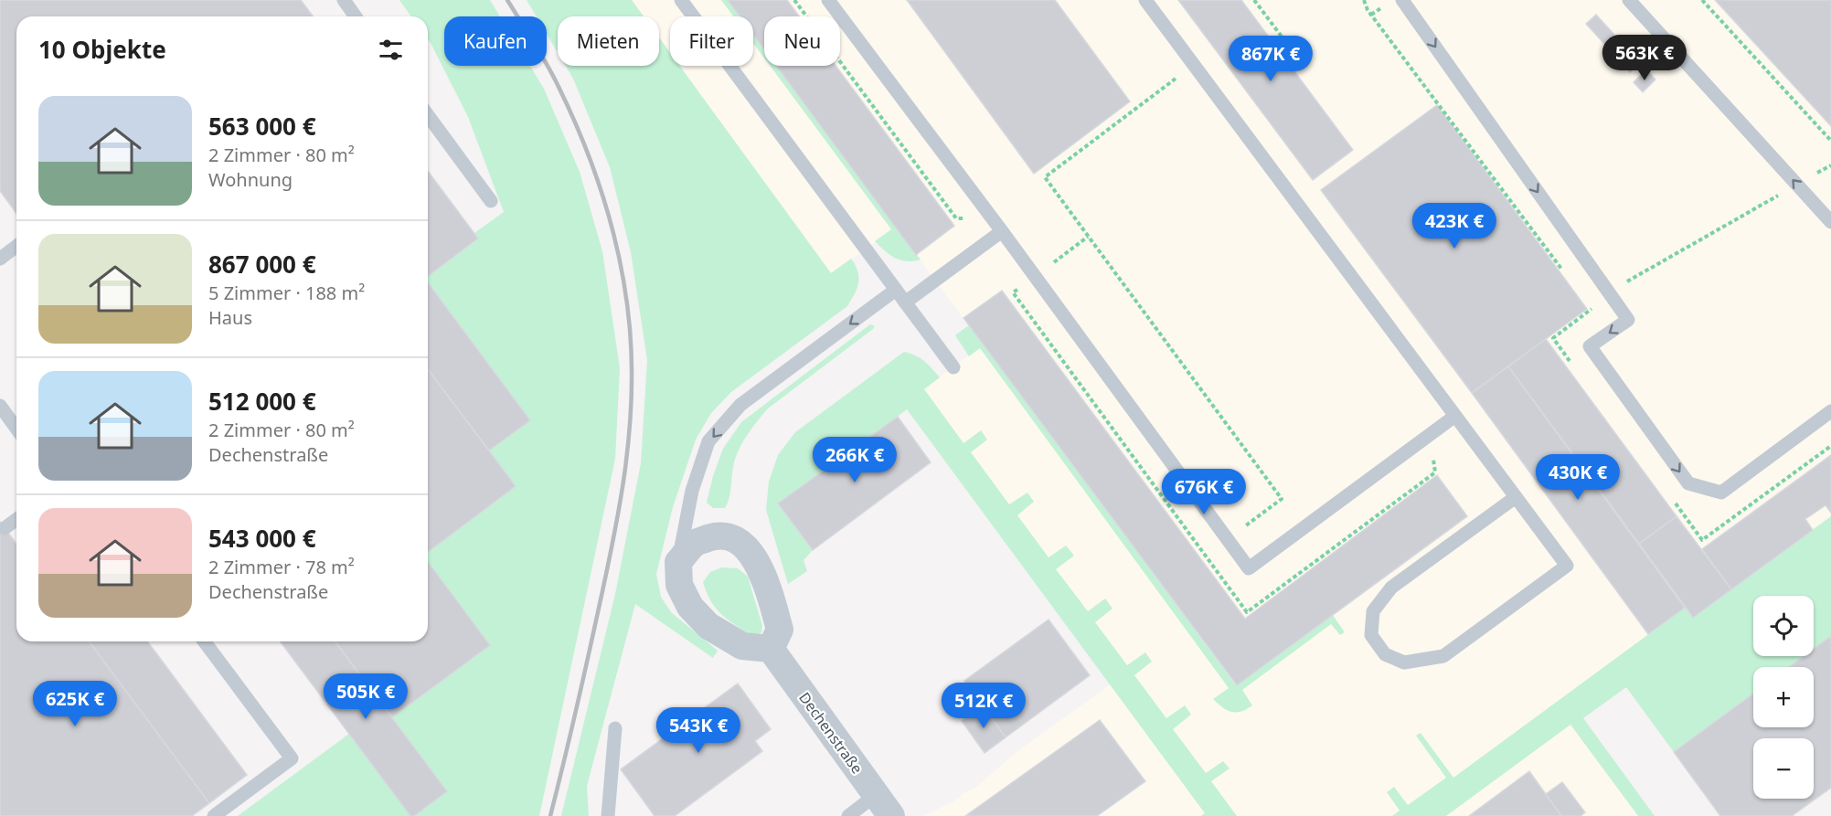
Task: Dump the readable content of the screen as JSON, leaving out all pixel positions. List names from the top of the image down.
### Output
{
  "streets": {
    "street": ["Dechenstraße"]
  },
  "page": {
    "chip": [
      "Kaufen",
      "Mieten",
      "Filter",
      "Neu"
    ],
    "heading": "10 Objekte",
    "price": [
      "563K €",
      "867K €",
      "423K €",
      "266K €",
      "430K €",
      "676K €",
      "505K €",
      "625K €",
      "512K €",
      "543K €"
    ],
    "list": [
      {
        "name": "563 000 €",
        "note": "2 Zimmer · 80 m² · Wohnung"
      },
      {
        "name": "867 000 €",
        "note": "5 Zimmer · 188 m² · Haus"
      },
      {
        "name": "512 000 €",
        "note": "2 Zimmer · 80 m² · Dechenstraße"
      },
      {
        "name": "543 000 €",
        "note": "2 Zimmer · 78 m² · Dechenstraße"
      }
    ],
    "map_buttons": ["+", "−"]
  }
}
